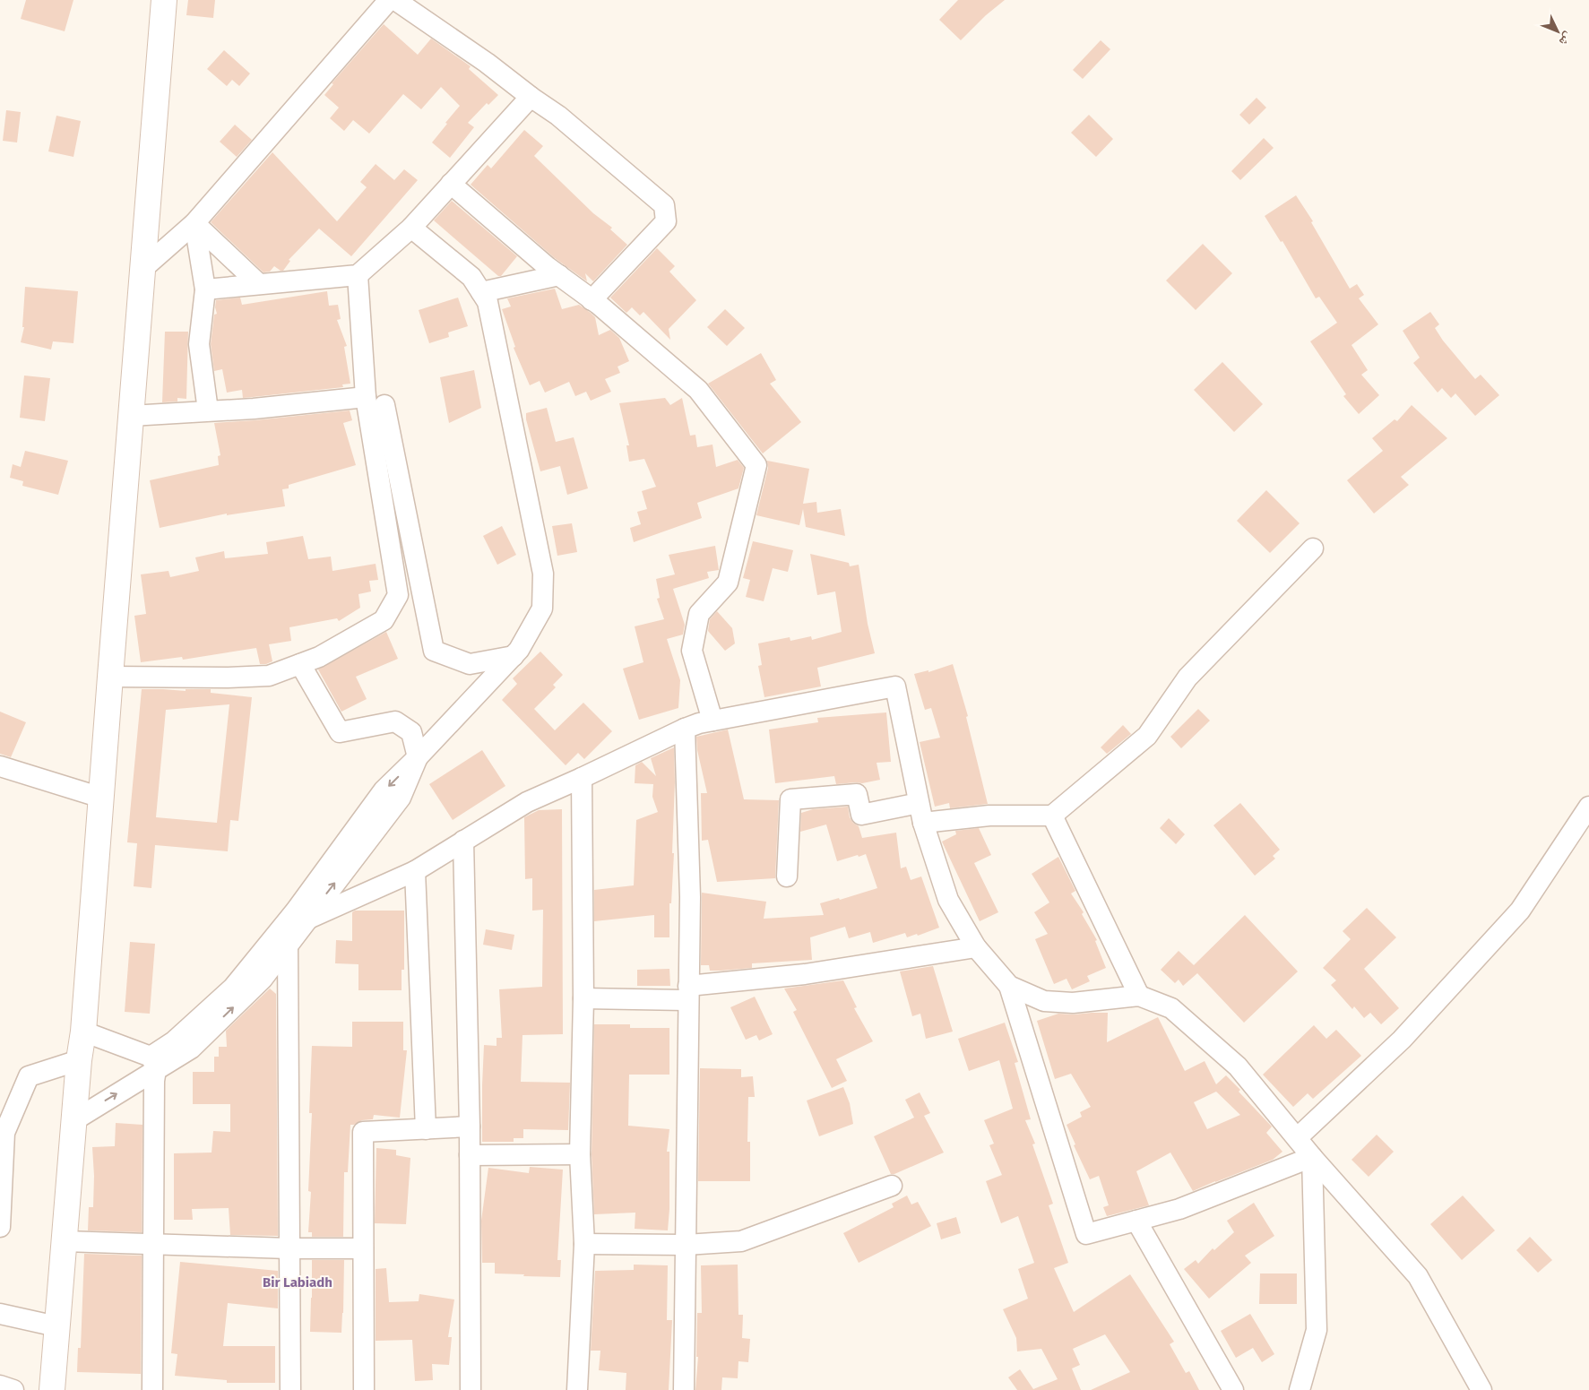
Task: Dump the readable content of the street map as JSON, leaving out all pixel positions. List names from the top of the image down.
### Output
{
  "districts": ["Bir Labiadh"],
  "north": "bottom right"
}
